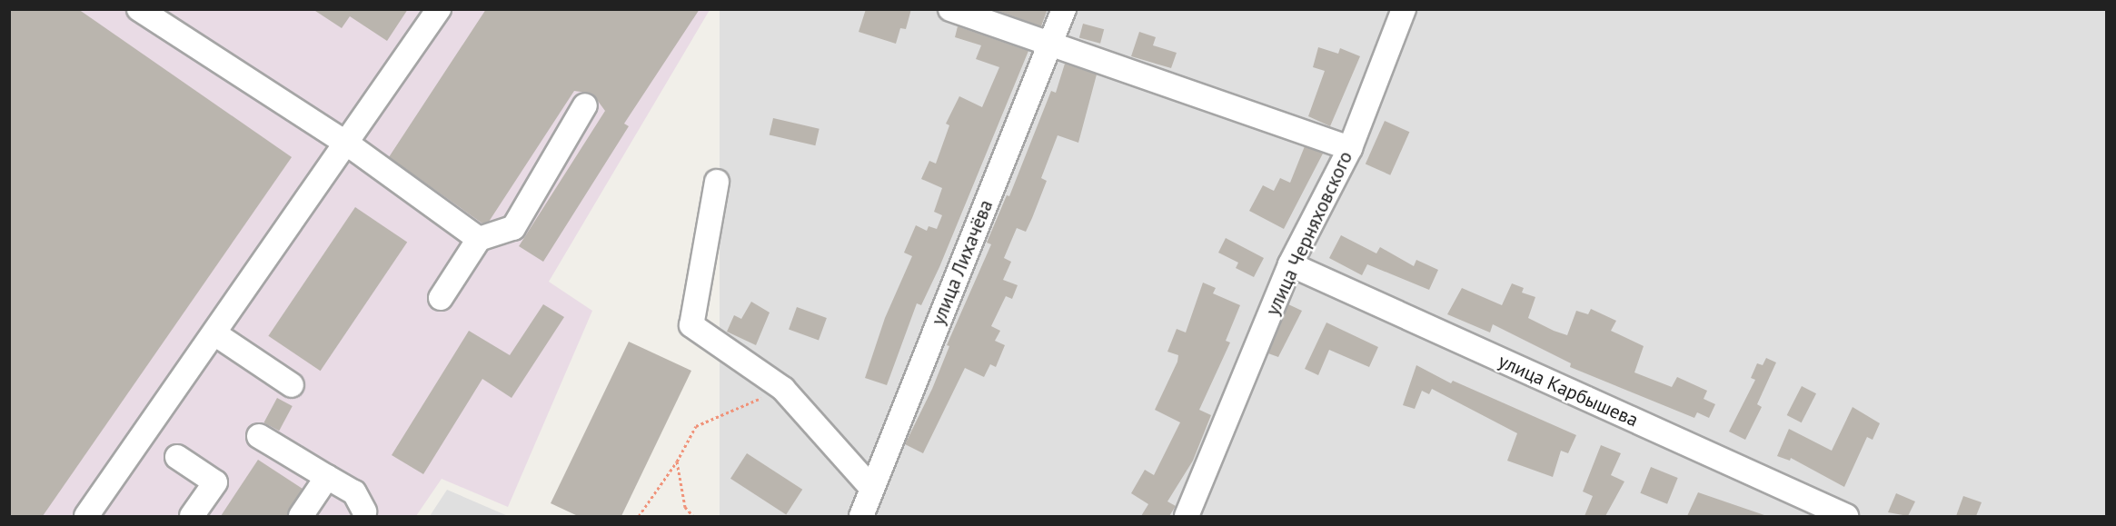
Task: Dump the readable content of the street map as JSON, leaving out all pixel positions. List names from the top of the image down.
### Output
{
  "streets": {
    "street": ["улица Черняховского", "улица Лихачёва", "улица Карбышева"]
  },
  "crossings": [
    ["улица Черняховского", "улица Карбышева"]
  ]
}
